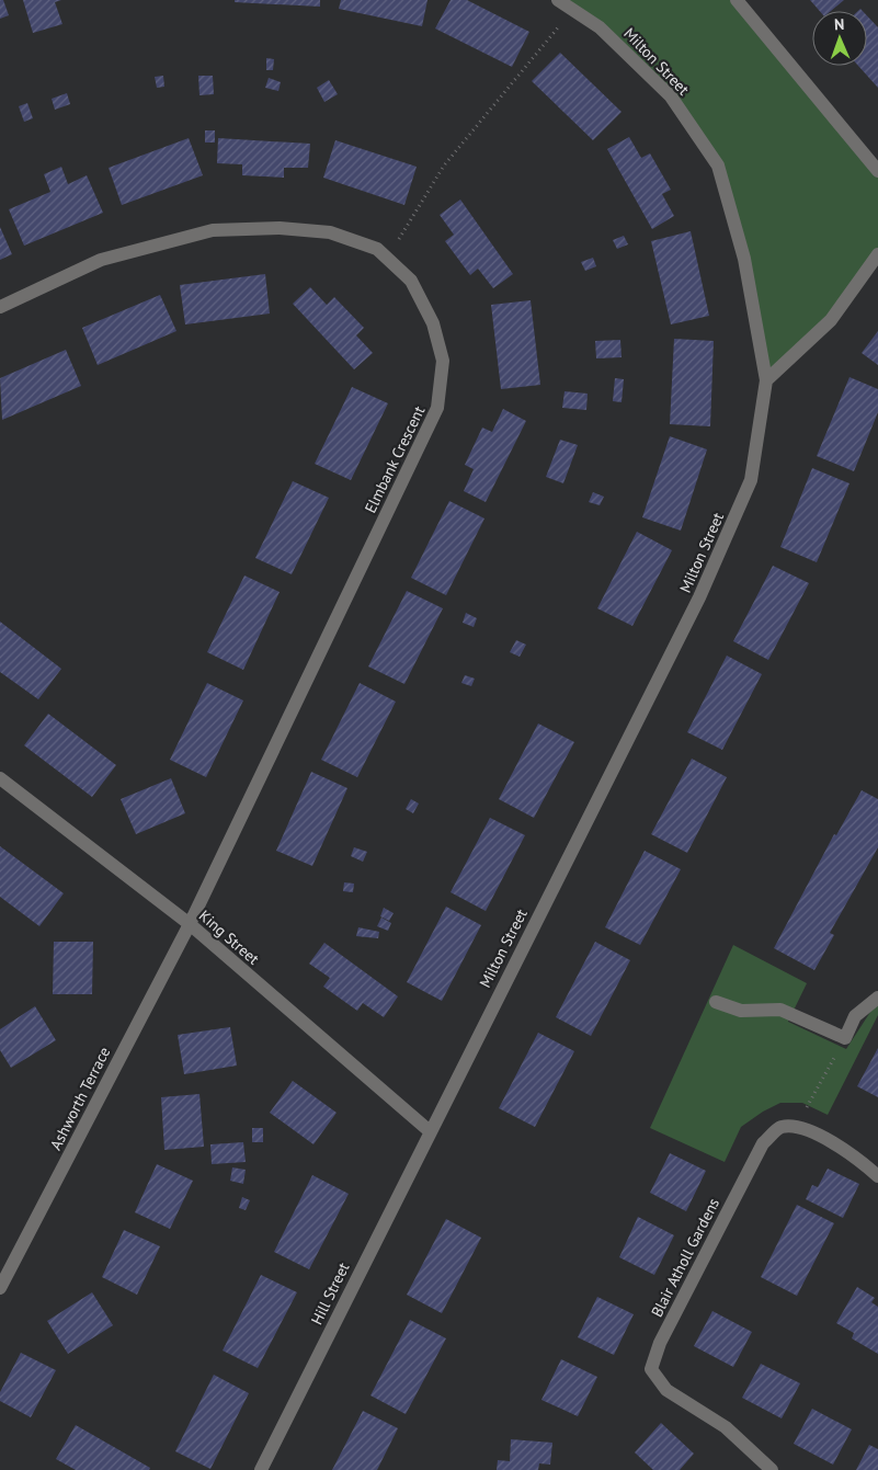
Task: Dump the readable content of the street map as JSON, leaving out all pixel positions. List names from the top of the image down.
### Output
{
  "streets": {
    "street": [
      "Milton Street",
      "Elmbank Crescent",
      "King Street",
      "Ashworth Terrace",
      "Blair Atholl Gardens",
      "Hill Street"
    ]
  },
  "crossings": [
    ["Milton Street", "King Street"],
    ["Milton Street", "Hill Street"],
    ["Elmbank Crescent", "King Street"],
    ["Elmbank Crescent", "Ashworth Terrace"],
    ["King Street", "Ashworth Terrace"],
    ["King Street", "Hill Street"]
  ],
  "north": "top"
}
